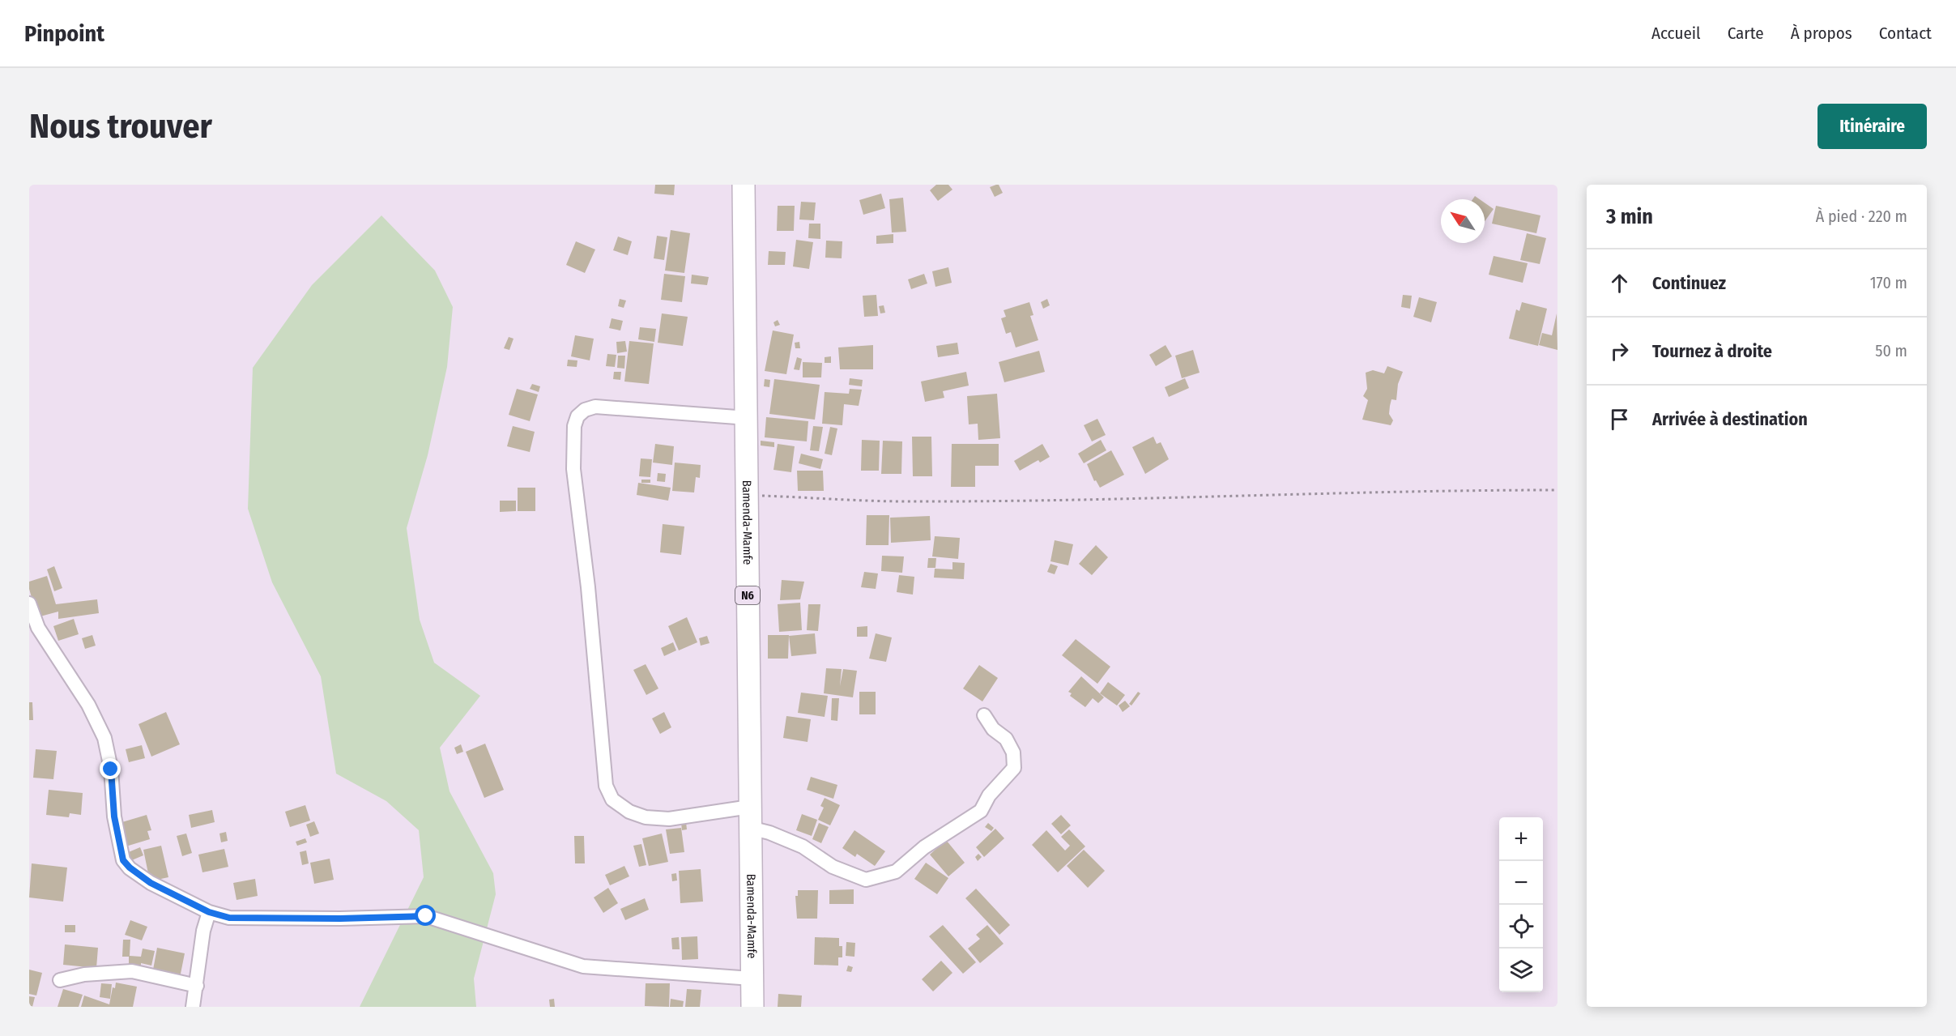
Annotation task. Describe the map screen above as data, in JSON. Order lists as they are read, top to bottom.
{
  "streets": {
    "highway": ["Bamenda-Mamfe", "N6"]
  },
  "north": "top left",
  "page": {
    "header": "Pinpoint",
    "nav": [
      "Accueil",
      "Carte",
      "À propos",
      "Contact"
    ],
    "buttons": "Itinéraire",
    "title": "Nous trouver",
    "heading": ["3 min", "À pied · 220 m"],
    "list": [
      ["Continuez", "170 m"],
      ["Tournez à droite", "50 m"],
      "Arrivée à destination"
    ],
    "map_buttons": ["+", "−"]
  }
}
